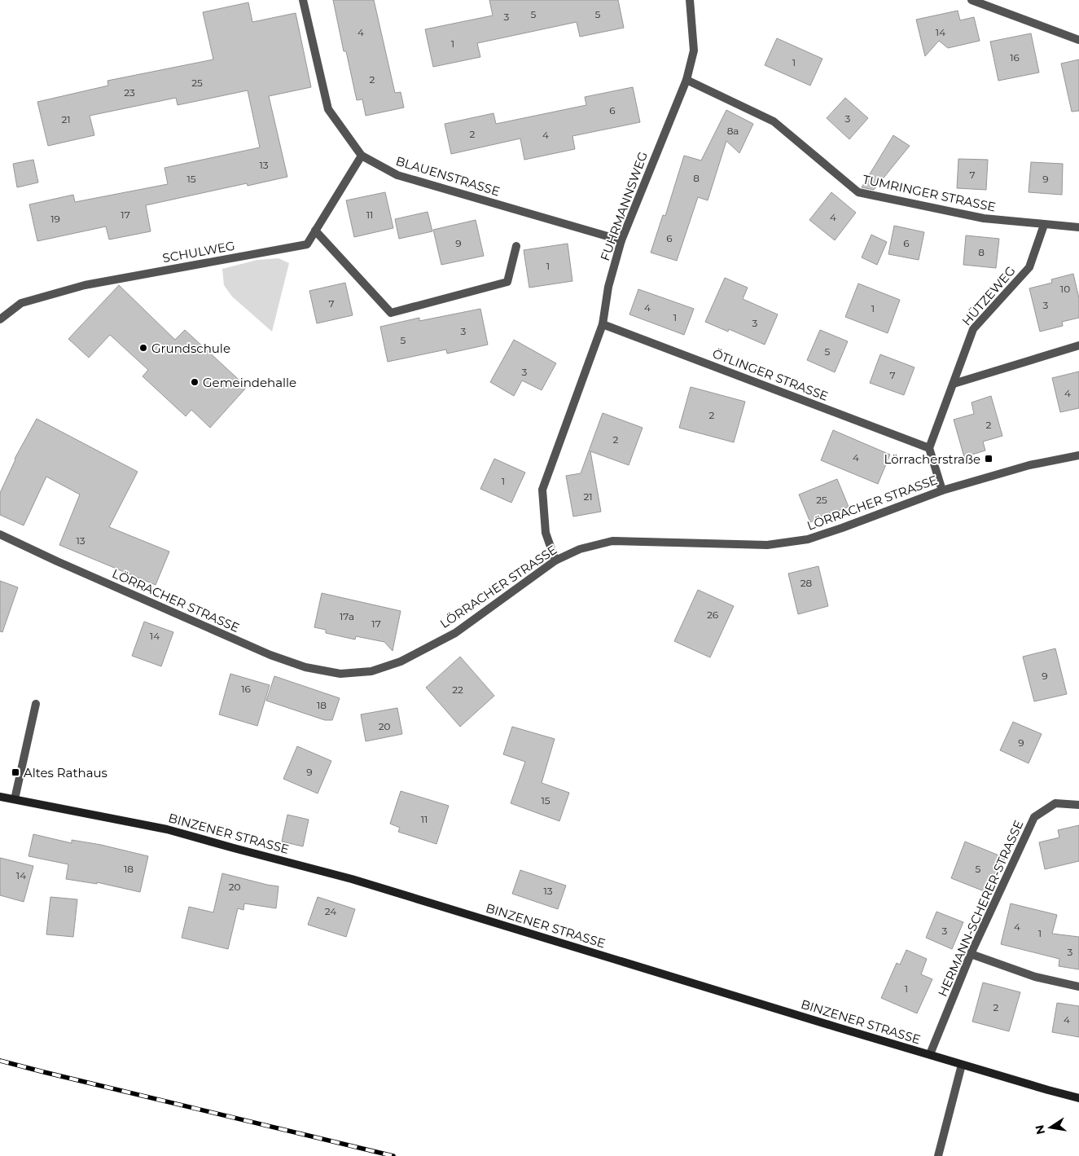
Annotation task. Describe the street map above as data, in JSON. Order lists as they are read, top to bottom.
{
  "streets": {
    "main road": ["BINZENER STRASSE"],
    "street": [
      "BLAUENSTRASSE",
      "TUMRINGER STRASSE",
      "FUHRMANNSWEG",
      "SCHULWEG",
      "HÜTZEWEG",
      "ÖTLINGER STRASSE",
      "LÖRRACHER STRASSE",
      "HERMANN-SCHERER-STRASSE"
    ]
  },
  "crossings": [
    ["BLAUENSTRASSE", "FUHRMANNSWEG"],
    ["BLAUENSTRASSE", "SCHULWEG"],
    ["TUMRINGER STRASSE", "FUHRMANNSWEG"],
    ["TUMRINGER STRASSE", "HÜTZEWEG"],
    ["FUHRMANNSWEG", "ÖTLINGER STRASSE"],
    ["FUHRMANNSWEG", "LÖRRACHER STRASSE"],
    ["HÜTZEWEG", "ÖTLINGER STRASSE"],
    ["BINZENER STRASSE", "HERMANN-SCHERER-STRASSE"]
  ],
  "places": {
    "other": ["Grundschule", "Gemeindehalle"],
    "transit": ["Lörracherstraße", "Altes Rathaus"]
  },
  "house_numbers": [
    "5",
    "5",
    "3",
    "4",
    "14",
    "1",
    "16",
    "1",
    "2",
    "25",
    "23",
    "6",
    "3",
    "21",
    "8a",
    "2",
    "4",
    "13",
    "7",
    "8",
    "15",
    "9",
    "17",
    "11",
    "4",
    "19",
    "6",
    "9",
    "6",
    "8",
    "1",
    "10",
    "7",
    "3",
    "4",
    "1",
    "1",
    "3",
    "3",
    "5",
    "5",
    "3",
    "7",
    "4",
    "2",
    "2",
    "2",
    "4",
    "1",
    "21",
    "25",
    "13",
    "28",
    "26",
    "17a",
    "17",
    "14",
    "9",
    "16",
    "22",
    "18",
    "20",
    "9",
    "9",
    "15",
    "11",
    "18",
    "5",
    "14",
    "20",
    "13",
    "24",
    "4",
    "3",
    "1",
    "3",
    "1",
    "2",
    "4"
  ],
  "north": "left"
}
